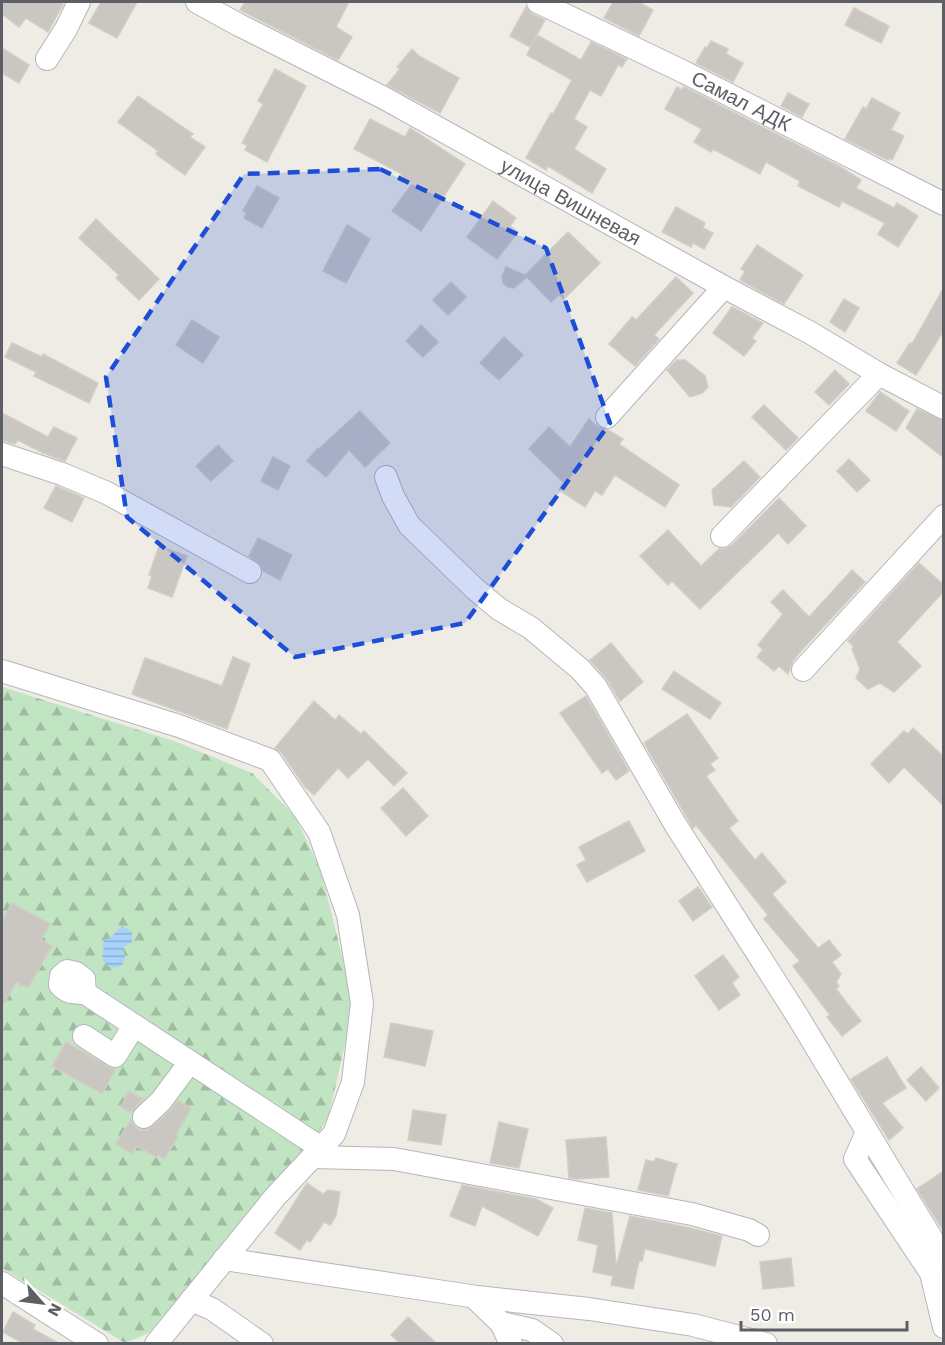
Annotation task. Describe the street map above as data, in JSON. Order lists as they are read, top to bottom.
{
  "streets": {
    "street": ["Самал АДК", "улица Вишневая"]
  },
  "scale_bar": "50 m",
  "north": "bottom right"
}
